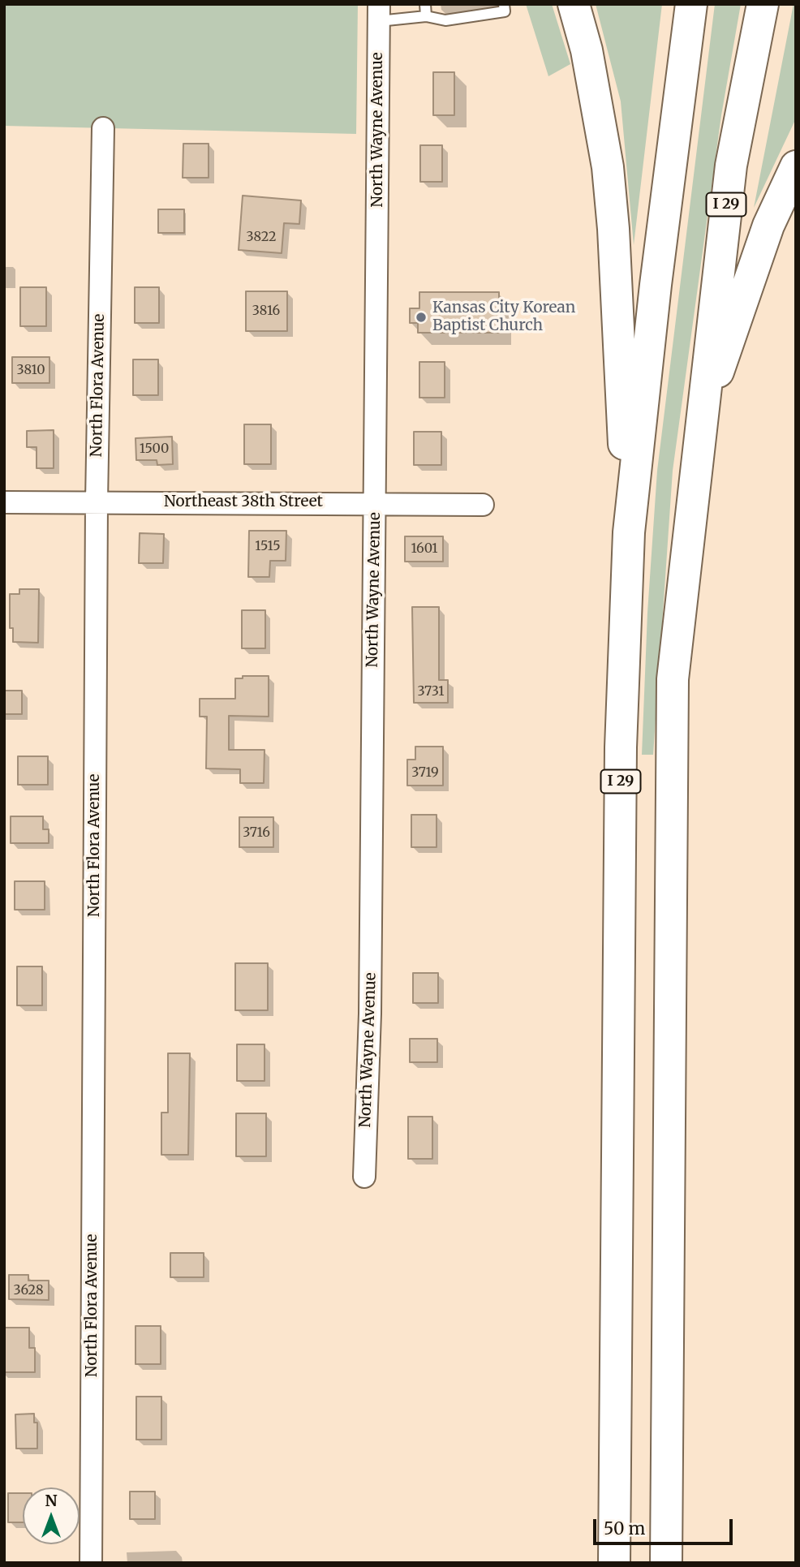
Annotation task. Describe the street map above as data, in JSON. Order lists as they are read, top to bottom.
{
  "streets": {
    "highway": ["I 29"],
    "street": ["North Wayne Avenue", "North Flora Avenue", "Northeast 38th Street"]
  },
  "crossings": [
    ["North Wayne Avenue", "Northeast 38th Street"],
    ["North Flora Avenue", "Northeast 38th Street"]
  ],
  "places": ["Kansas City Korean Baptist Church"],
  "house_numbers": [
    "3822",
    "3816",
    "3810",
    "1500",
    "1515",
    "1601",
    "3731",
    "3719",
    "3716",
    "3628"
  ],
  "scale_bar": "50 m",
  "north": "top"
}
